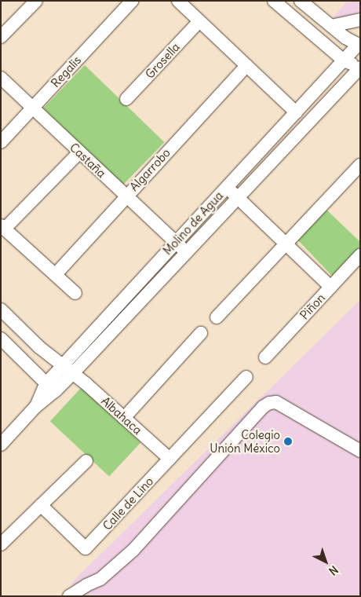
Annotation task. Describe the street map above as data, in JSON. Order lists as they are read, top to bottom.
{
  "streets": {
    "street": [
      "Grosella",
      "Regalis",
      "Castaña",
      "Algarrobo",
      "Molino de Agua",
      "Piñon",
      "Albahaca",
      "Calle de Lino"
    ]
  },
  "crossings": [
    ["Regalis", "Castaña"],
    ["Castaña", "Algarrobo"],
    ["Castaña", "Molino de Agua"],
    ["Molino de Agua", "Albahaca"],
    ["Albahaca", "Calle de Lino"]
  ],
  "places": ["Colegio Unión México"],
  "north": "bottom right"
}
